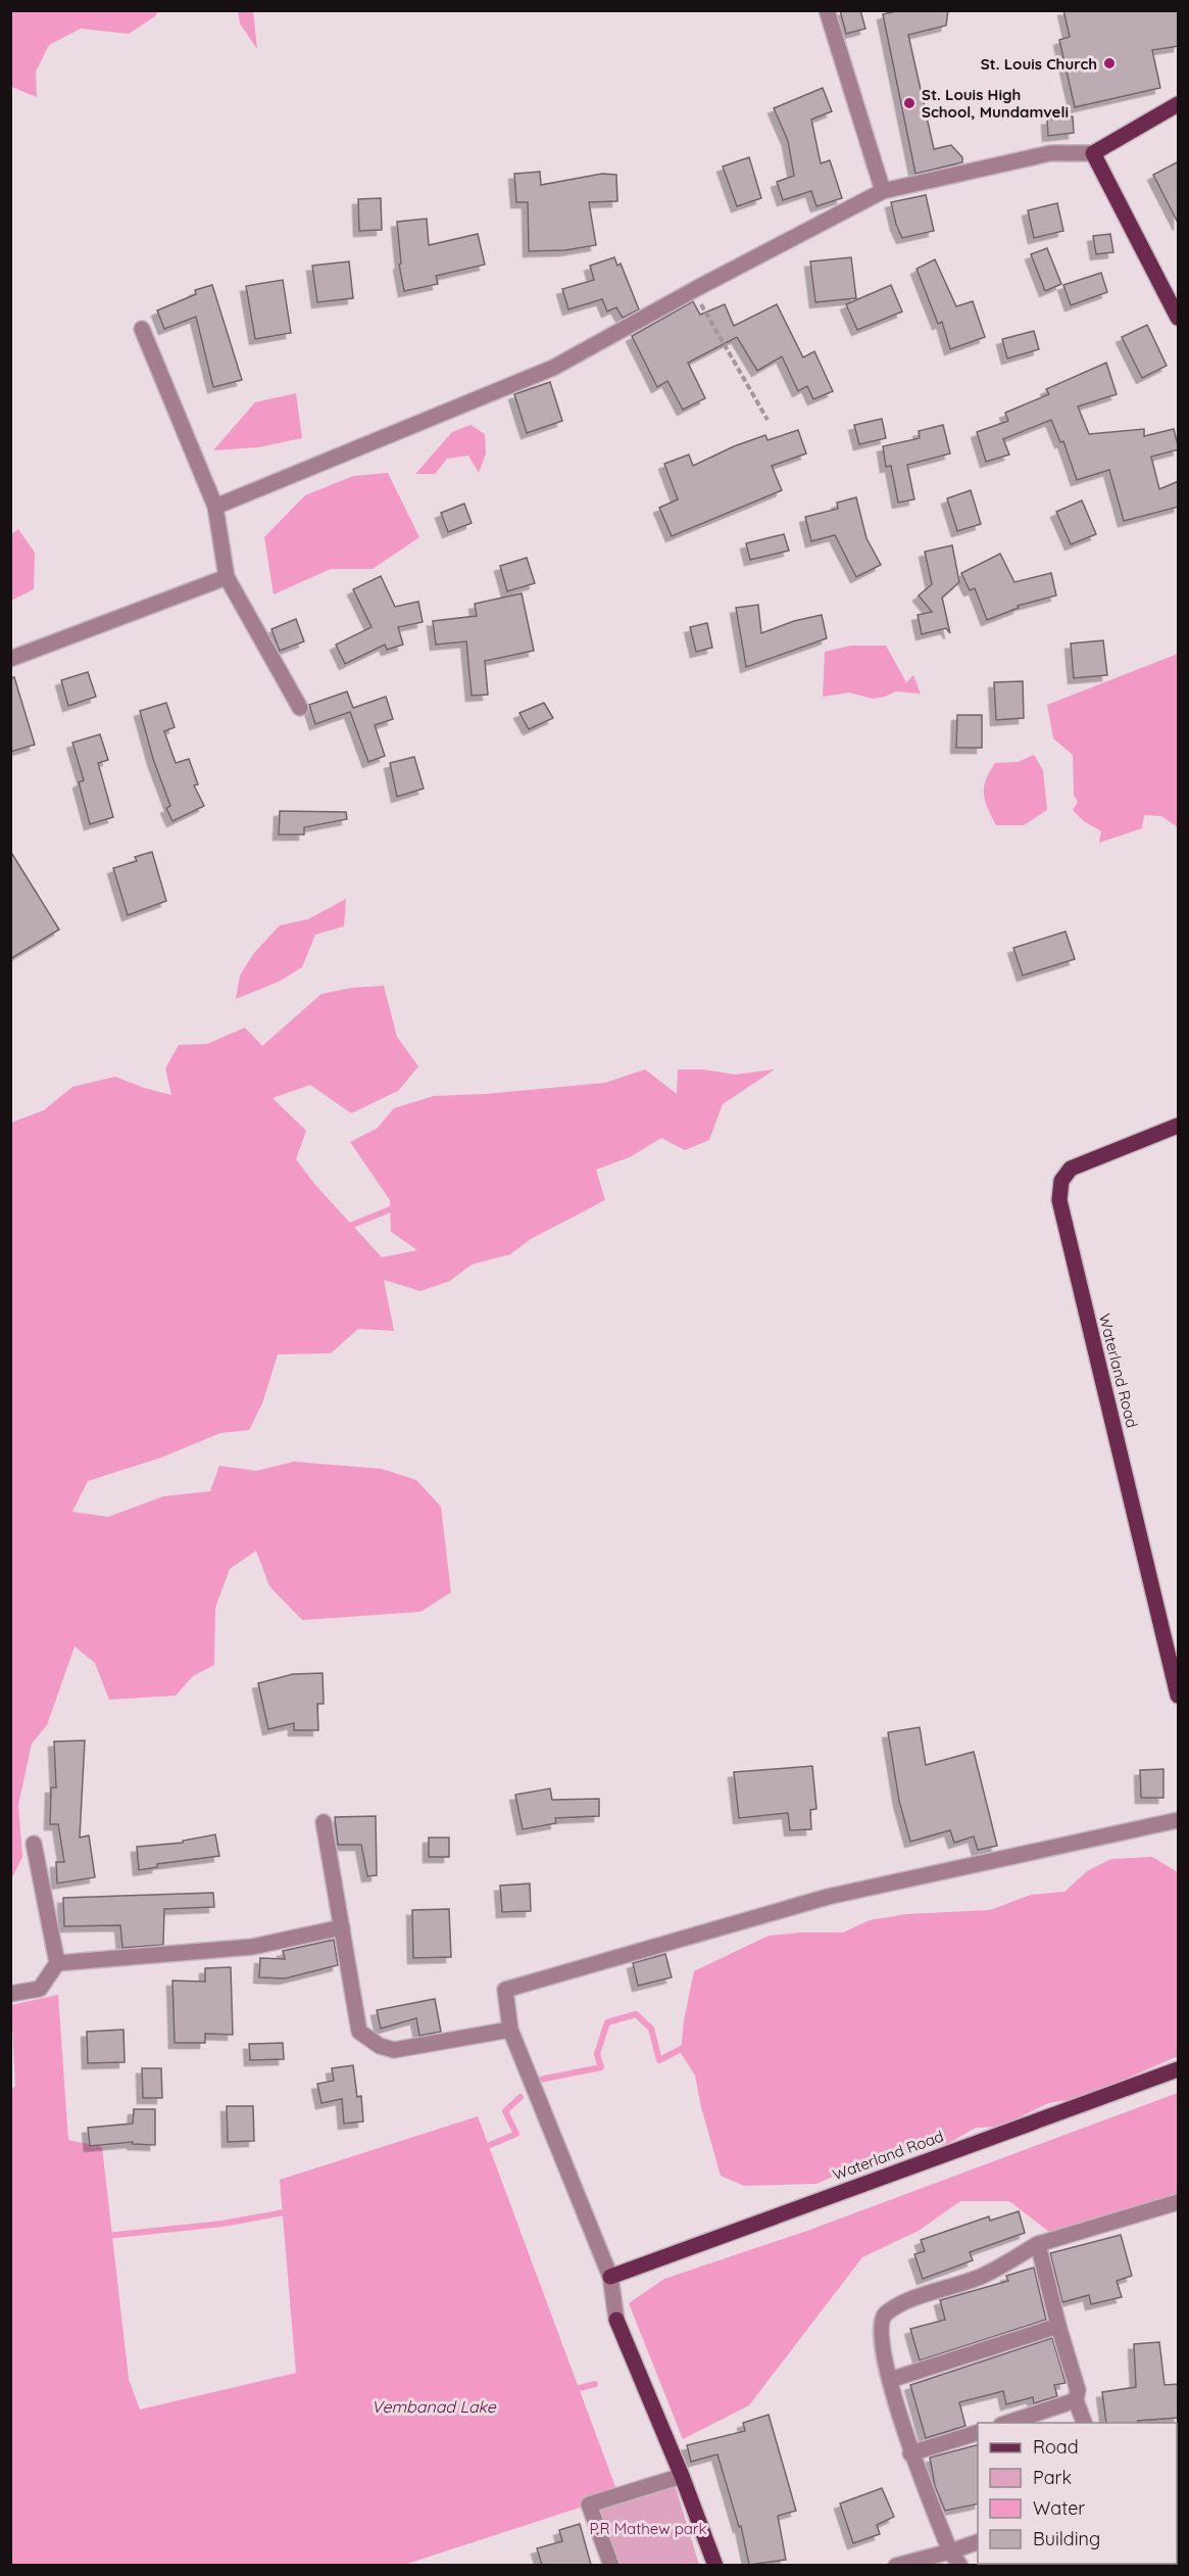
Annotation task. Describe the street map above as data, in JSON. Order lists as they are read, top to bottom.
{
  "streets": {
    "main road": ["Waterland Road"]
  },
  "water": ["Vembanad Lake"],
  "parks": ["P.R Mathew park"],
  "places": ["St. Louis Church", "St. Louis High School, Mundamveli"],
  "legend": [
    "Road",
    "Park",
    "Water",
    "Building"
  ]
}
